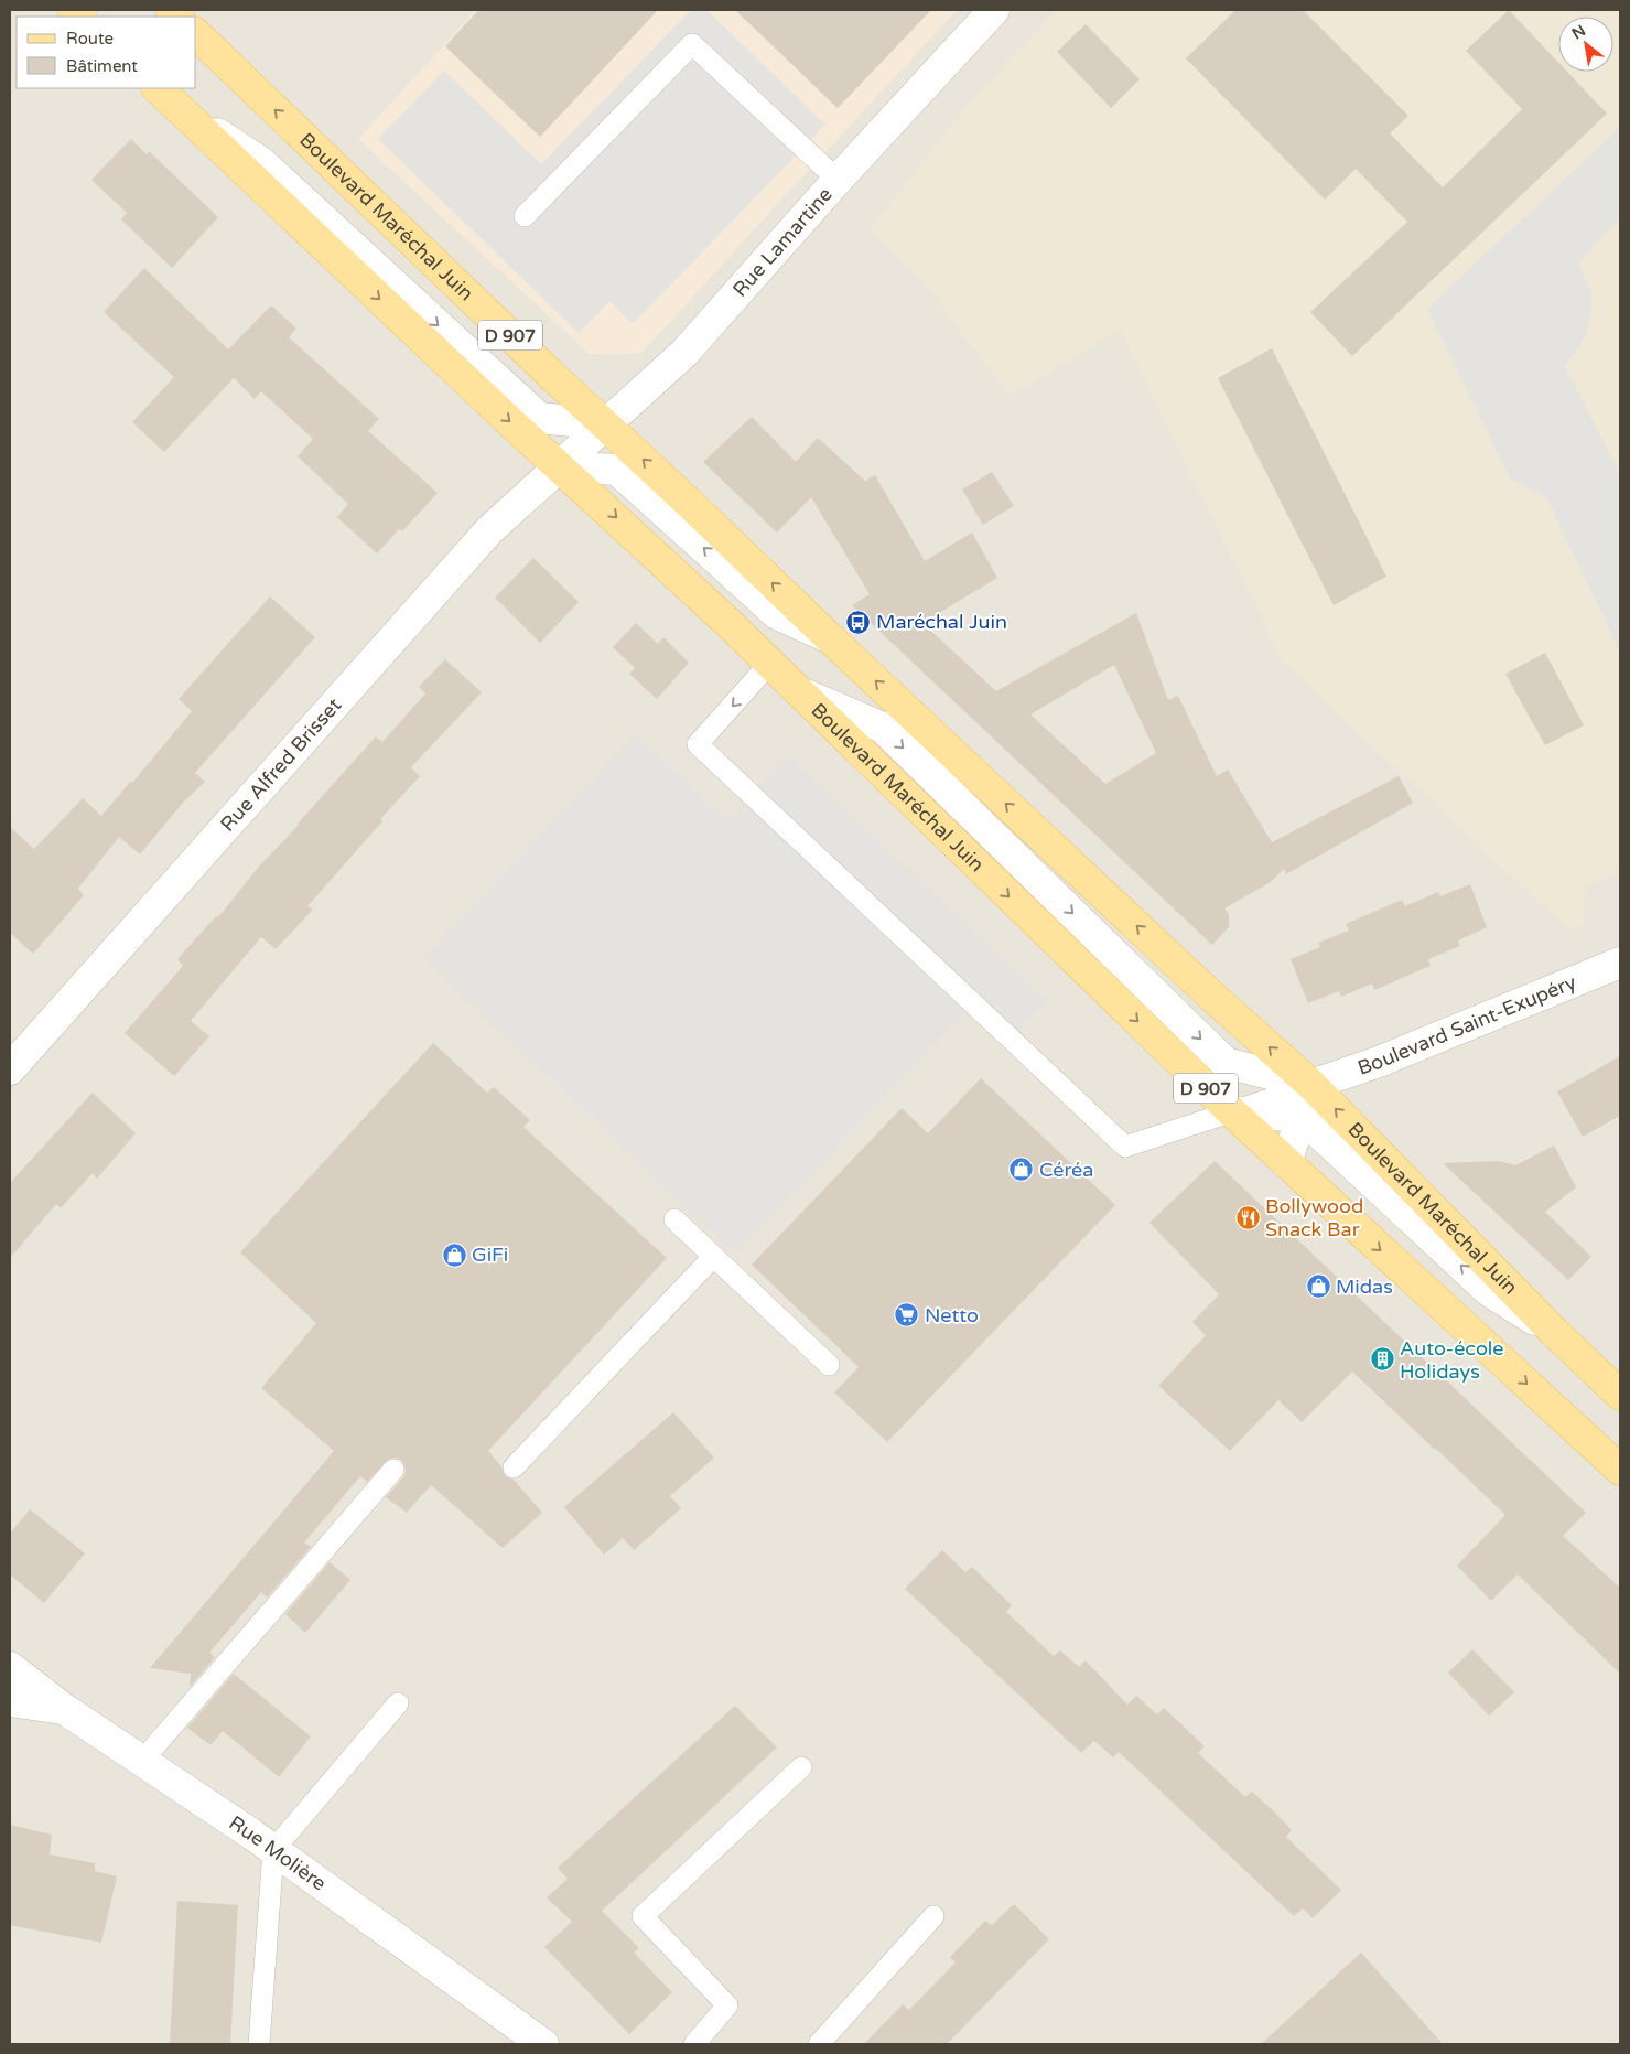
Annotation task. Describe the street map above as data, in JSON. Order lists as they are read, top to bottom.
{
  "streets": {
    "main road": ["Boulevard Maréchal Juin", "D 907"],
    "street": [
      "Rue Lamartine",
      "Rue Alfred Brisset",
      "Boulevard Saint-Exupéry",
      "Rue Molière"
    ]
  },
  "crossings": [
    ["Boulevard Maréchal Juin", "Rue Lamartine"],
    ["Boulevard Maréchal Juin", "Rue Alfred Brisset"],
    ["Boulevard Maréchal Juin", "Boulevard Saint-Exupéry"],
    ["Rue Lamartine", "Rue Alfred Brisset"]
  ],
  "places": {
    "bus stop": ["Maréchal Juin"],
    "shop": ["Céréa", "GiFi", "Midas"],
    "restaurant": ["Bollywood Snack Bar"],
    "supermarket": ["Netto"],
    "building": ["Auto-école Holidays"]
  },
  "legend": ["Route", "Bâtiment"],
  "north": "top left"
}
